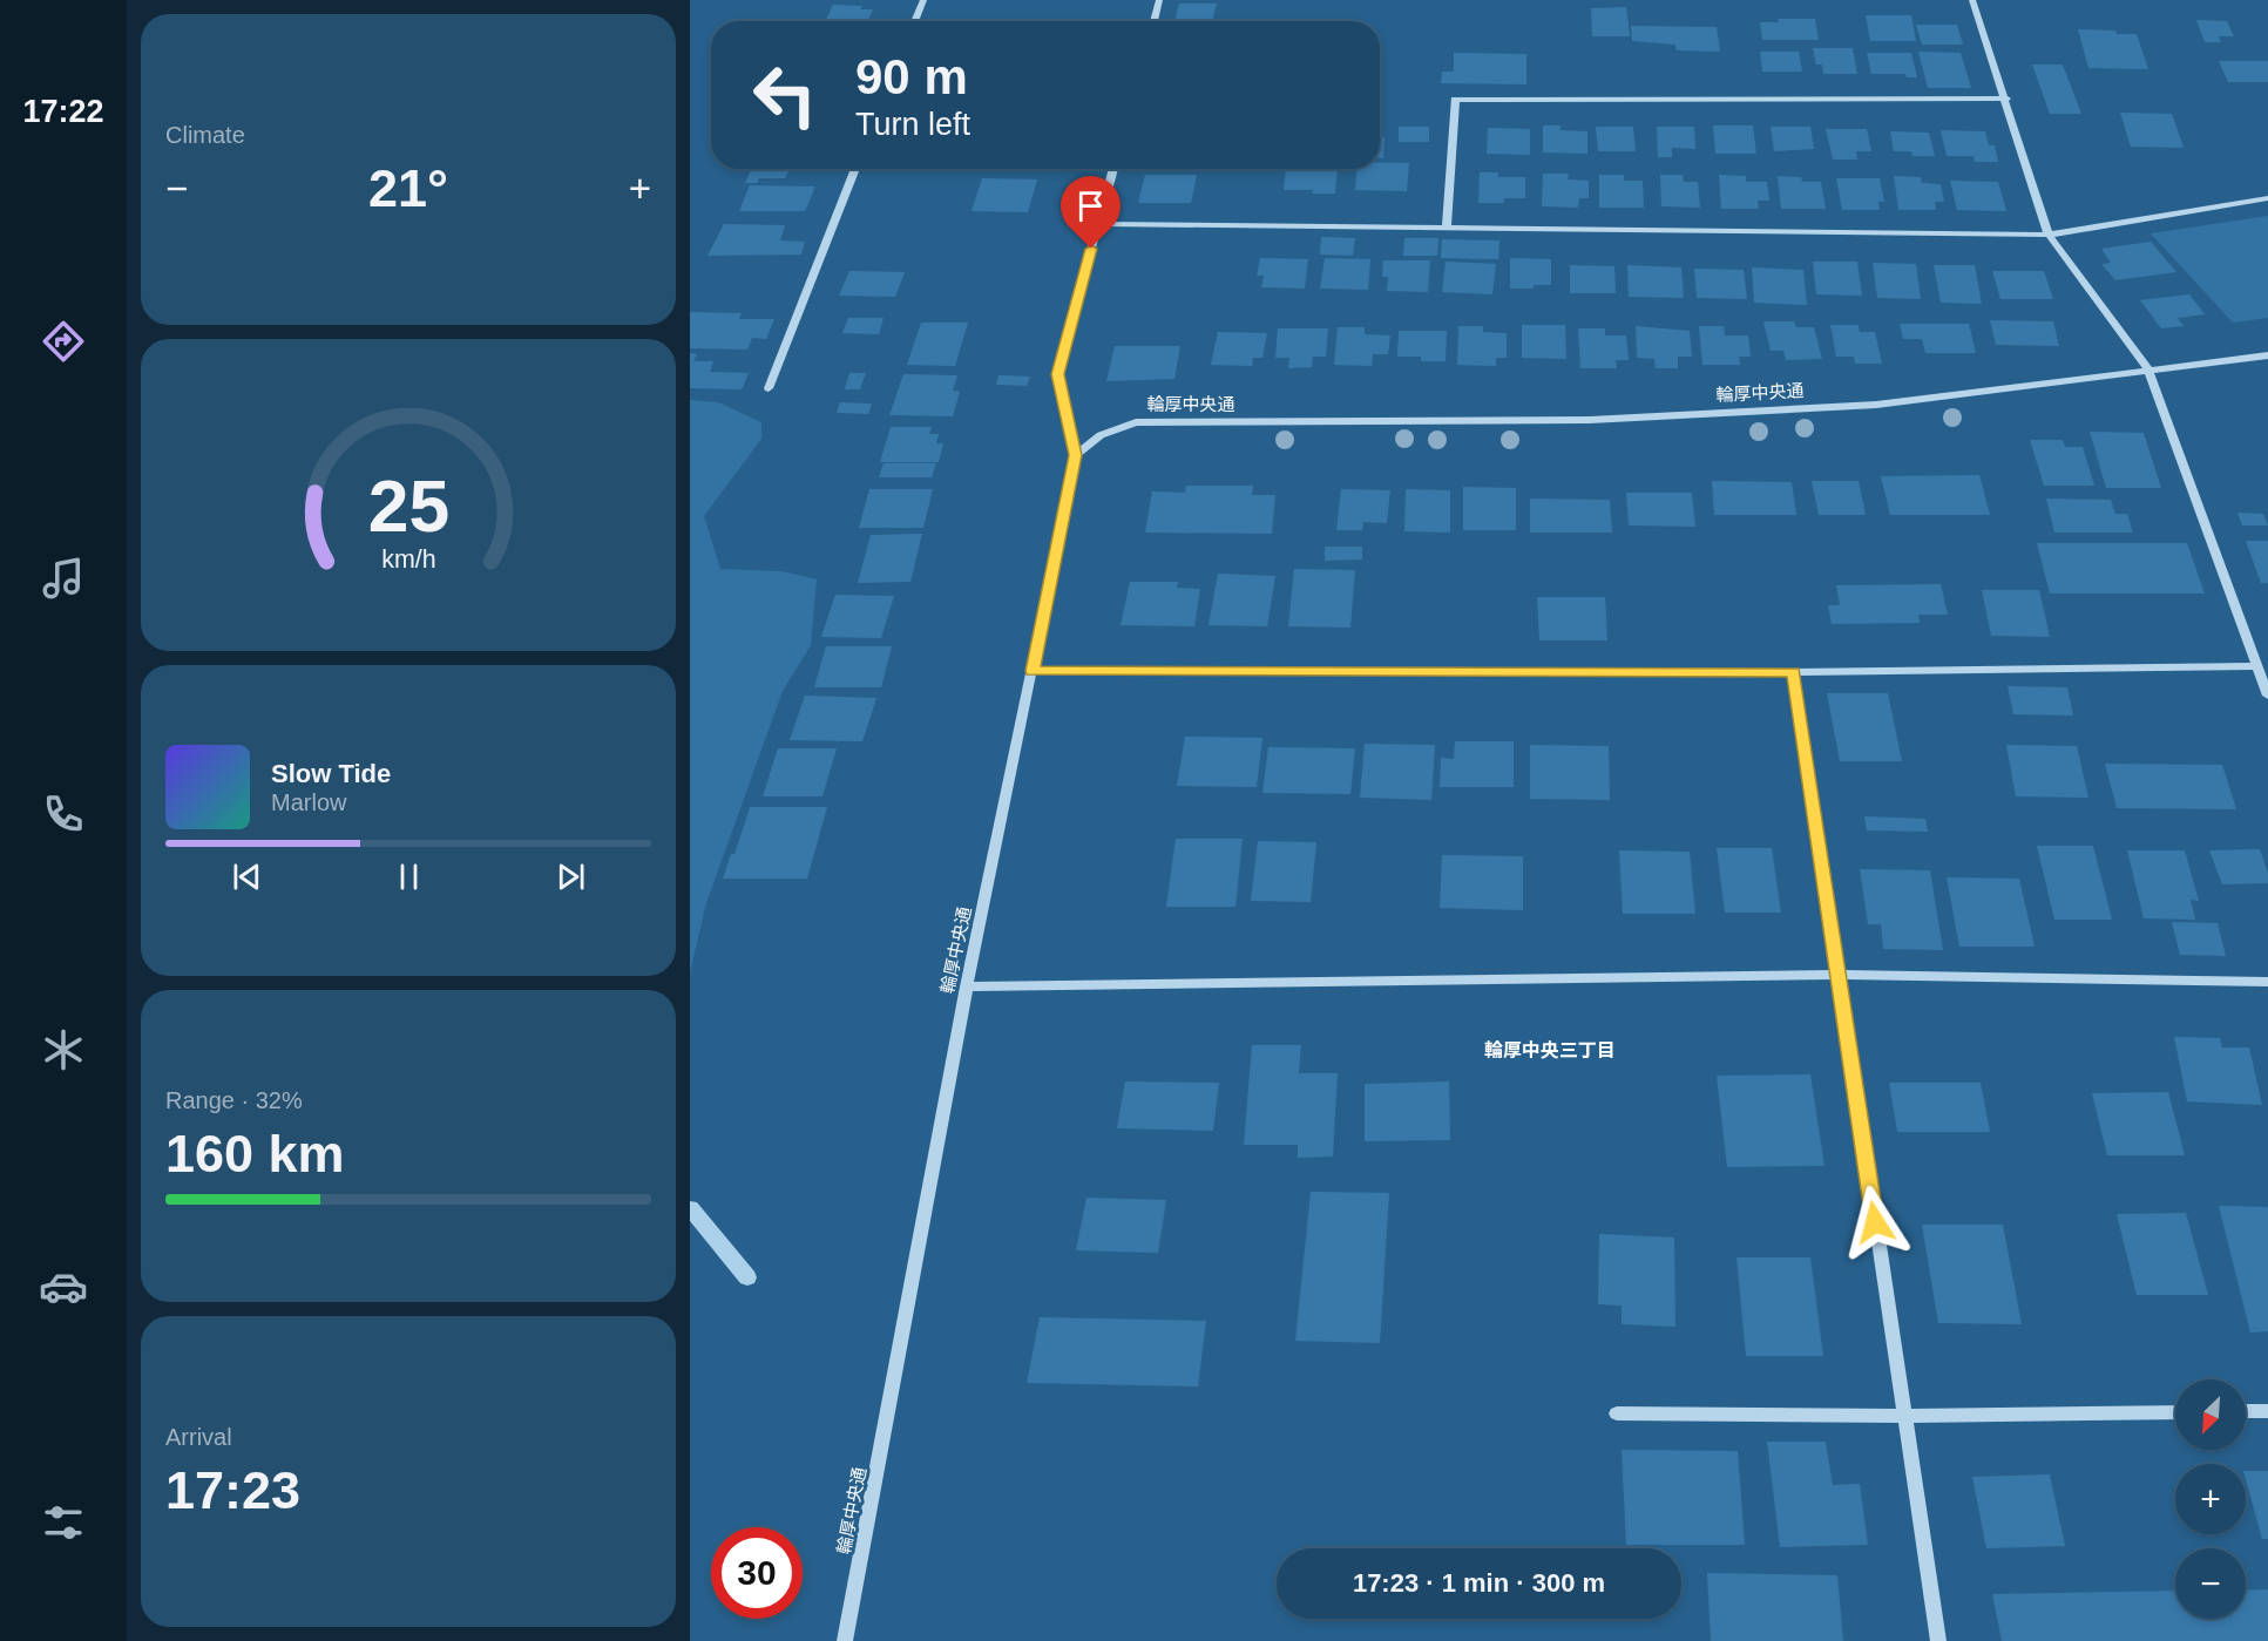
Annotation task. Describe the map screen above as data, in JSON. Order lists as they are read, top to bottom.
{
  "streets": {
    "street": ["輪厚中央通"]
  },
  "districts": ["輪厚中央三丁目"],
  "north": "bottom left",
  "page": {
    "tabs": "17:22",
    "tile": [
      "Climate",
      ["Range · 32%", "160 km"],
      ["Arrival", "17:23"]
    ],
    "turn": ["90 m", "Turn left"],
    "heat": ["−", "21°", "+"],
    "song": ["Slow Tide", "Marlow"],
    "map_buttons": ["+", "−"],
    "limit": "30",
    "trip": "17:23 · 1 min · 300 m",
    "gauge": ["25", "km/h"]
  }
}
